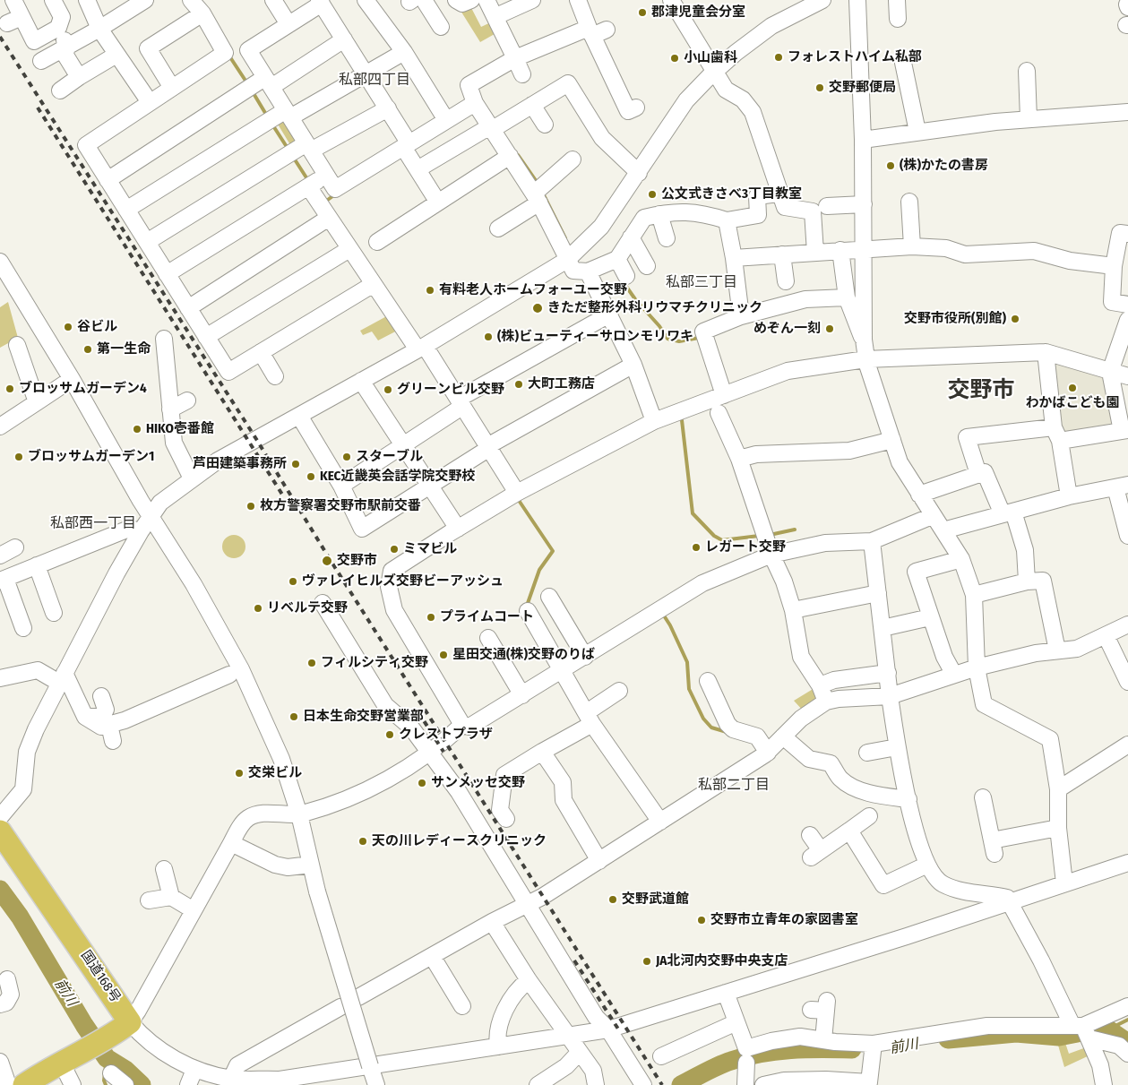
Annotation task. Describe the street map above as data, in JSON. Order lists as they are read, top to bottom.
{
  "streets": {
    "highway": ["国道168号"]
  },
  "districts": [
    "私部四丁目",
    "私部三丁目",
    "交野市",
    "私部西一丁目",
    "私部二丁目"
  ],
  "water": ["前川"],
  "places": [
    "郡津児童会分室",
    "フォレストハイム私部",
    "小山歯科",
    "交野郵便局",
    "(株)かたの書房",
    "公文式きさべ3丁目教室",
    "有料老人ホームフォーユー交野",
    "きただ整形外科リウマチクリニック",
    "交野市役所(別館)",
    "谷ビル",
    "めぞん一刻",
    "(株)ビューティーサロンモリワキ",
    "第一生命",
    "大町工務店",
    "わかばこども園",
    "ブロッサムガーデン4",
    "グリーンビル交野",
    "HIKO壱番館",
    "ブロッサムガーデン1",
    "スターブル",
    "芦田建築事務所",
    "KEC近畿英会話学院交野校",
    "枚方警察署交野市駅前交番",
    "レガート交野",
    "ミマビル",
    "交野市",
    "ヴァレイヒルズ交野ビーアッシュ",
    "リベルテ交野",
    "プライムコート",
    "星田交通(株)交野のりば",
    "フィルシティ交野",
    "日本生命交野営業部",
    "クレストプラザ",
    "交栄ビル",
    "サンメッセ交野",
    "天の川レディースクリニック",
    "交野武道館",
    "交野市立青年の家図書室",
    "JA北河内交野中央支店"
  ]
}
